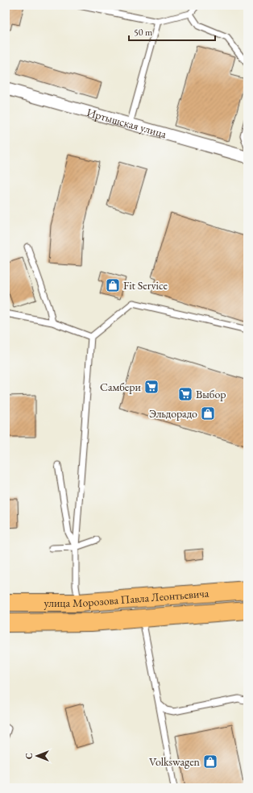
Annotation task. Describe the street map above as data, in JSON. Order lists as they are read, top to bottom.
{
  "streets": {
    "main road": ["улица Морозова Павла Леонтьевича"],
    "street": ["Иртышская улица"]
  },
  "places": {
    "shop": ["Fit Service", "Эльдорадо", "Volkswagen"],
    "supermarket": ["Самбери", "Выбор"]
  },
  "scale_bar": "50 m",
  "north": "left"
}
